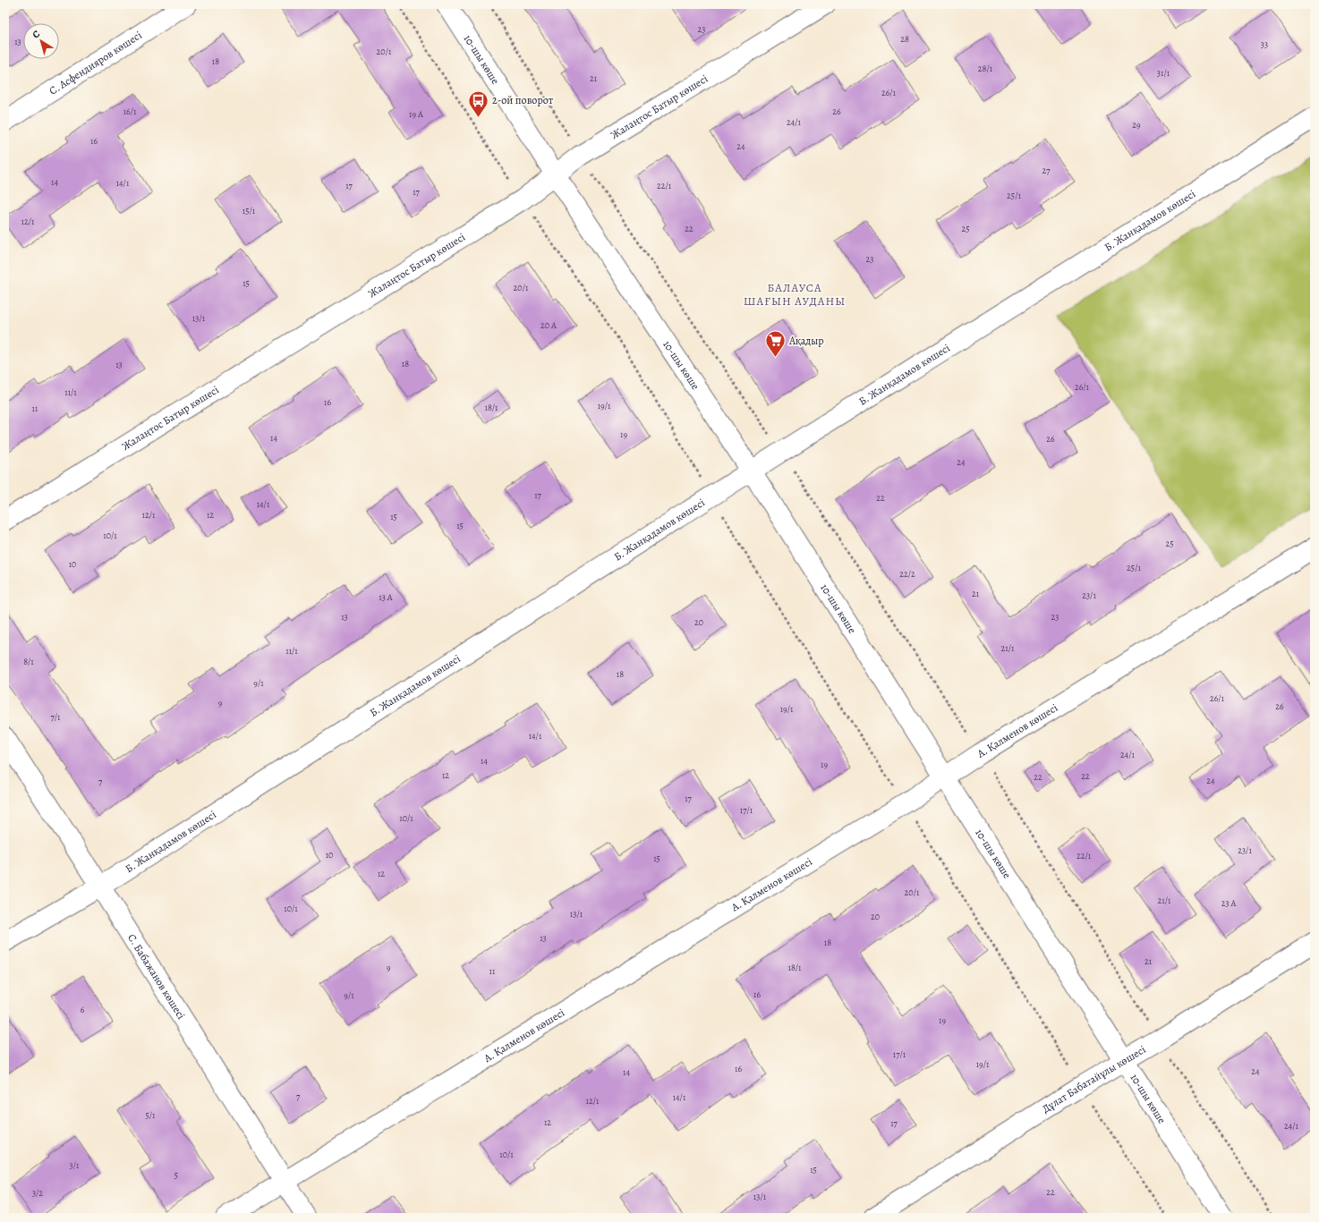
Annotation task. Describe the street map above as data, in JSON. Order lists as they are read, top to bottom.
{
  "streets": {
    "street": [
      "10-шы көше",
      "С. Асфендияров көшесі",
      "Жалаңтос Батыр көшесі",
      "Б. Жанқадамов көшесі",
      "А. Қалменов көшесі",
      "С. Бабажанов көшесі",
      "Дұлат Бабатайұлы көшесі"
    ]
  },
  "crossings": [
    ["10-шы көше", "Жалаңтос Батыр көшесі"],
    ["10-шы көше", "Б. Жанқадамов көшесі"],
    ["10-шы көше", "А. Қалменов көшесі"],
    ["10-шы көше", "Дұлат Бабатайұлы көшесі"],
    ["Б. Жанқадамов көшесі", "С. Бабажанов көшесі"],
    ["А. Қалменов көшесі", "С. Бабажанов көшесі"]
  ],
  "districts": ["БАЛАУСА ШАҒЫН АУДАНЫ"],
  "places": {
    "bus stop": ["2-ой поворот"],
    "supermarket": ["Ақадыр"]
  },
  "house_numbers": [
    "23",
    "28",
    "13",
    "33",
    "20/1",
    "18",
    "28/1",
    "31/1",
    "21",
    "26/1",
    "16/1",
    "26",
    "19 А",
    "24/1",
    "29",
    "16",
    "24",
    "27",
    "14",
    "14/1",
    "17",
    "22/1",
    "17",
    "25/1",
    "15/1",
    "12/1",
    "22",
    "25",
    "23",
    "15",
    "20/1",
    "13/1",
    "20 А",
    "18",
    "13",
    "26/1",
    "11/1",
    "16",
    "19/1",
    "18/1",
    "11",
    "19",
    "14",
    "26",
    "24",
    "17",
    "22",
    "14/1",
    "12/1",
    "12",
    "15",
    "15",
    "10/1",
    "25",
    "10",
    "25/1",
    "22/2",
    "21",
    "23/1",
    "13 А",
    "13",
    "23",
    "20",
    "21/1",
    "11/1",
    "8/1",
    "18",
    "9/1",
    "26/1",
    "9",
    "26",
    "19/1",
    "7/1",
    "14/1",
    "24/1",
    "14",
    "19",
    "12",
    "22",
    "22",
    "24",
    "7",
    "17",
    "17/1",
    "10/1",
    "23/1",
    "10",
    "22/1",
    "15",
    "12",
    "20/1",
    "21/1",
    "23 А",
    "10/1",
    "13/1",
    "20",
    "13",
    "18",
    "21",
    "9",
    "18/1",
    "11",
    "16",
    "9/1",
    "6",
    "19",
    "17/1",
    "19/1",
    "16",
    "24",
    "14",
    "7",
    "14/1",
    "12/1",
    "5/1",
    "12",
    "17",
    "24/1",
    "10/1",
    "3/1",
    "15",
    "5",
    "22",
    "3/2",
    "13/1"
  ],
  "north": "top left"
}
